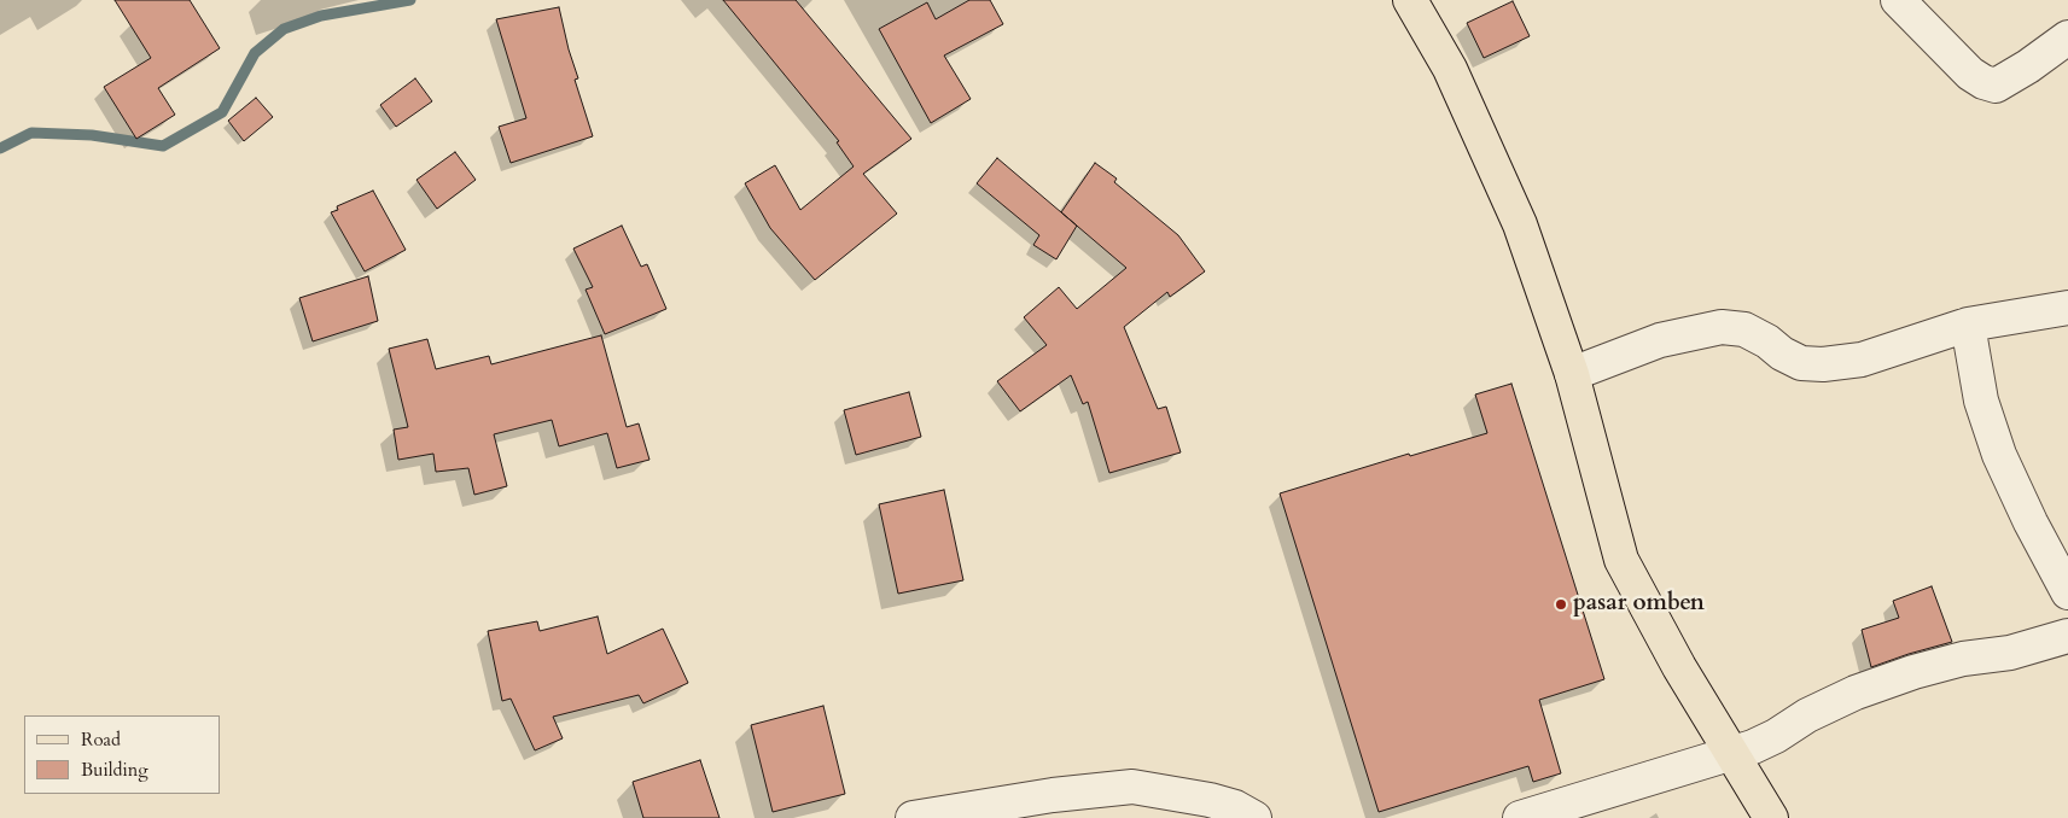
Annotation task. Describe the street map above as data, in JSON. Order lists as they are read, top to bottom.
{
  "places": ["pasar omben"],
  "legend": ["Road", "Building"]
}
